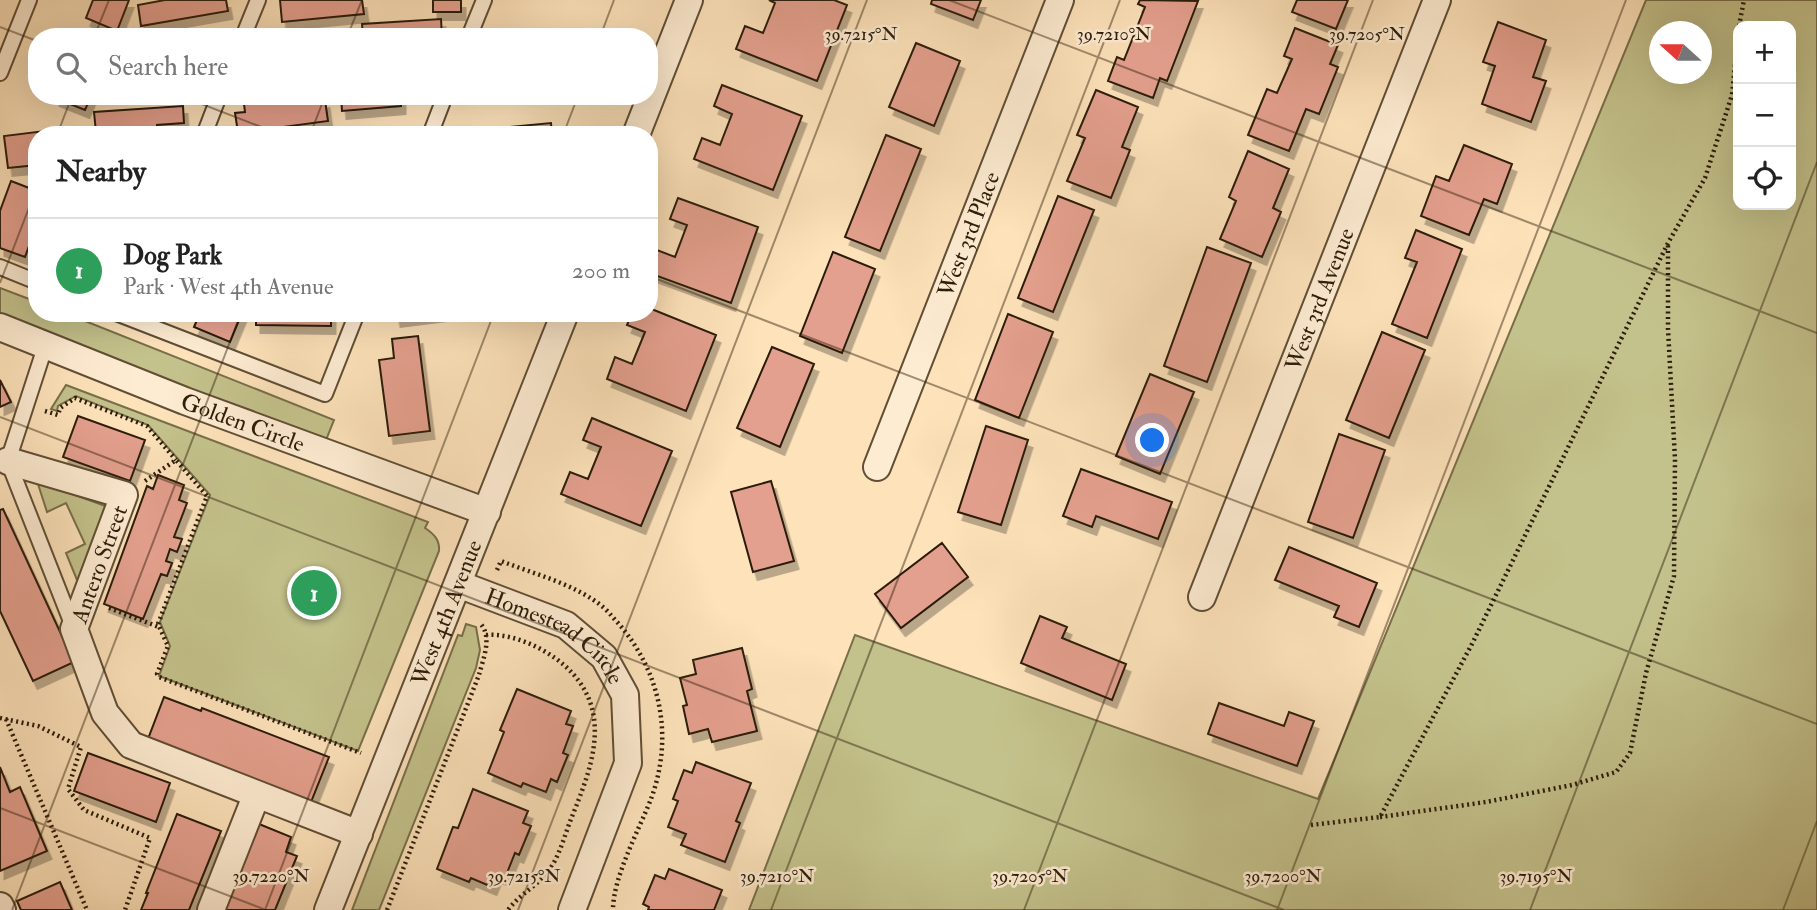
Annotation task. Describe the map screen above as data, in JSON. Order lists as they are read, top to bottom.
{
  "streets": {
    "street": [
      "West 3rd Place",
      "West 3rd Avenue",
      "Golden Circle",
      "Antero Street",
      "West 4th Avenue",
      "Homestead Circle"
    ]
  },
  "crossings": [
    ["Golden Circle", "West 4th Avenue"],
    ["Antero Street", "West 4th Avenue"],
    ["West 4th Avenue", "Homestead Circle"]
  ],
  "north": "left",
  "page": {
    "map_buttons": ["+", "−"],
    "search": "Search here",
    "heading": "Nearby",
    "list": [
      {
        "mark": "1",
        "name": "Dog Park",
        "note": "Park · West 4th Avenue",
        "value": "200 m"
      }
    ],
    "pins": "1"
  },
  "coordinates": [
    "39.7215°N",
    "39.7210°N",
    "39.7205°N",
    "39.7220°N",
    "39.7200°N",
    "39.7195°N"
  ]
}
